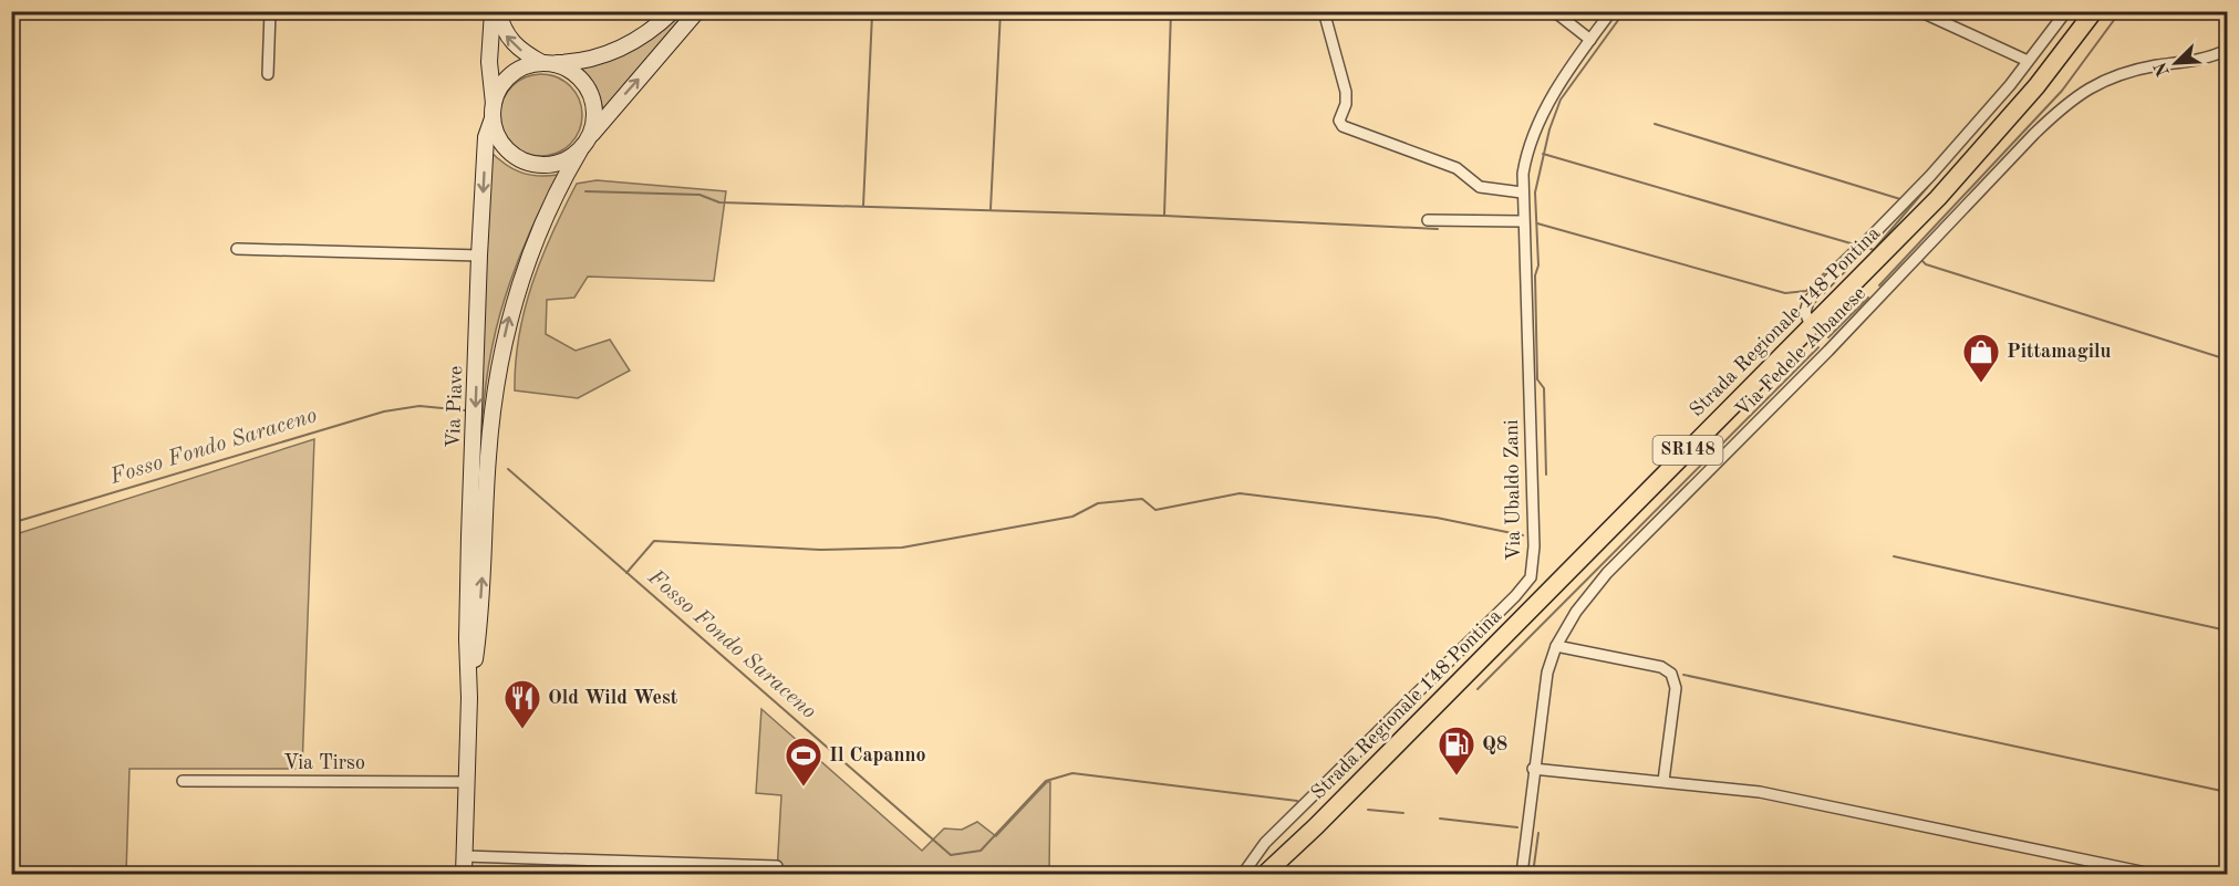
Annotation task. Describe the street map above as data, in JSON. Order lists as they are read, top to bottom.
{
  "streets": {
    "main road": ["Strada Regionale 148 Pontina", "Via Piave", "SR148"],
    "street": ["Via Fedele Albanese", "Via Ubaldo Zani", "Via Tirso"]
  },
  "crossings": [
    ["Via Piave", "Via Tirso"]
  ],
  "water": ["Fosso Fondo Saraceno"],
  "places": {
    "shop": ["Pittamagilu"],
    "restaurant": ["Old Wild West"],
    "fuel station": ["Q8"],
    "sports": ["Il Capanno"]
  },
  "north": "bottom left"
}
